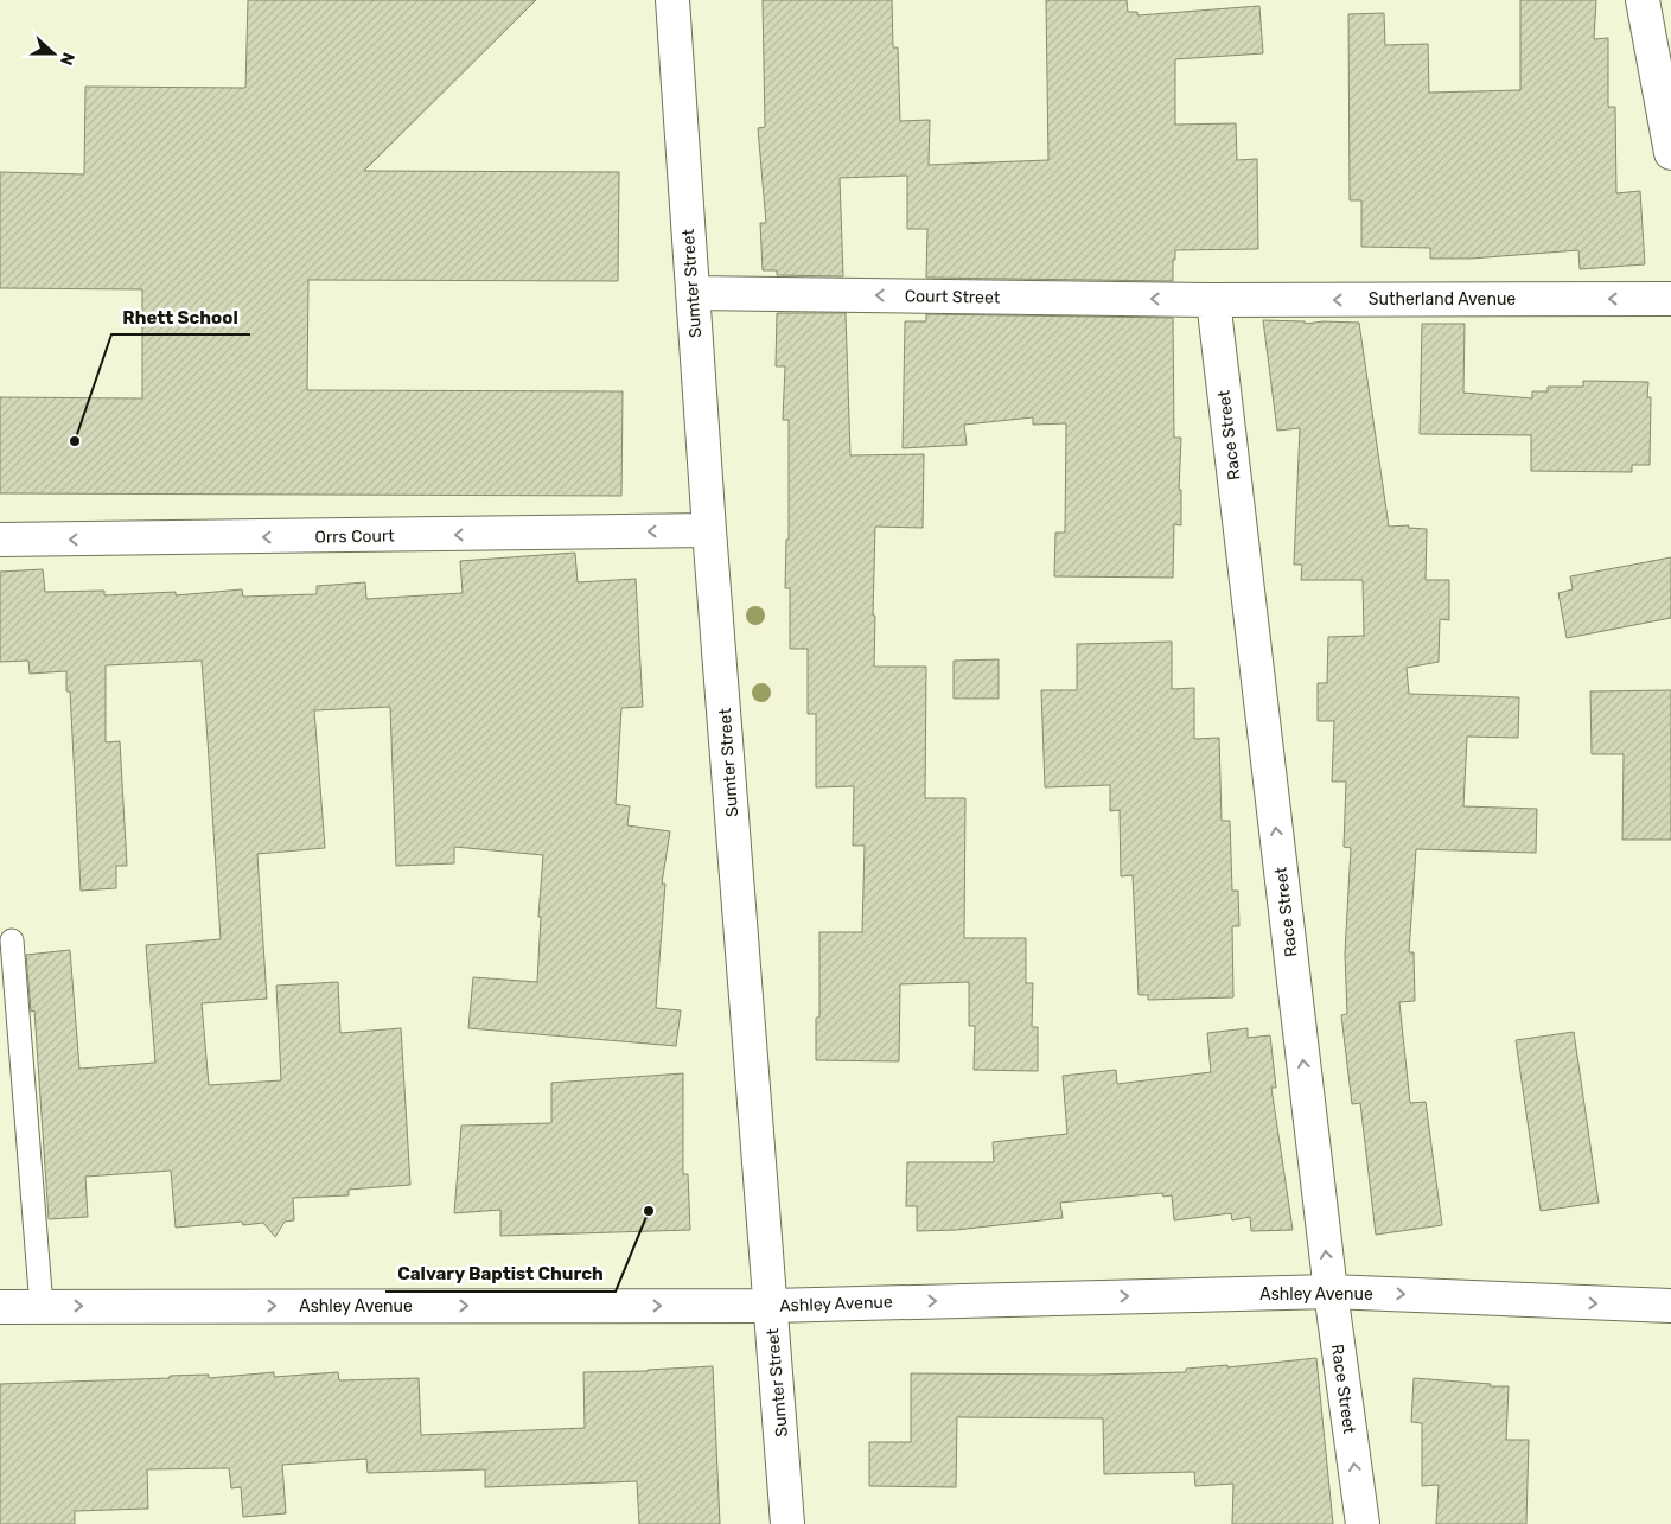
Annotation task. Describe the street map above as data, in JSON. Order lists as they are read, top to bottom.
{
  "streets": {
    "street": [
      "Sumter Street",
      "Court Street",
      "Sutherland Avenue",
      "Race Street",
      "Orrs Court",
      "Ashley Avenue"
    ]
  },
  "crossings": [
    ["Sumter Street", "Court Street"],
    ["Sumter Street", "Orrs Court"],
    ["Sumter Street", "Ashley Avenue"],
    ["Court Street", "Sutherland Avenue"],
    ["Court Street", "Race Street"],
    ["Sutherland Avenue", "Race Street"],
    ["Race Street", "Ashley Avenue"]
  ],
  "one_way": [
    "Court Street",
    "Sutherland Avenue",
    "Race Street",
    "Orrs Court",
    "Ashley Avenue"
  ],
  "places": ["Rhett School", "Calvary Baptist Church"],
  "north": "right"
}
